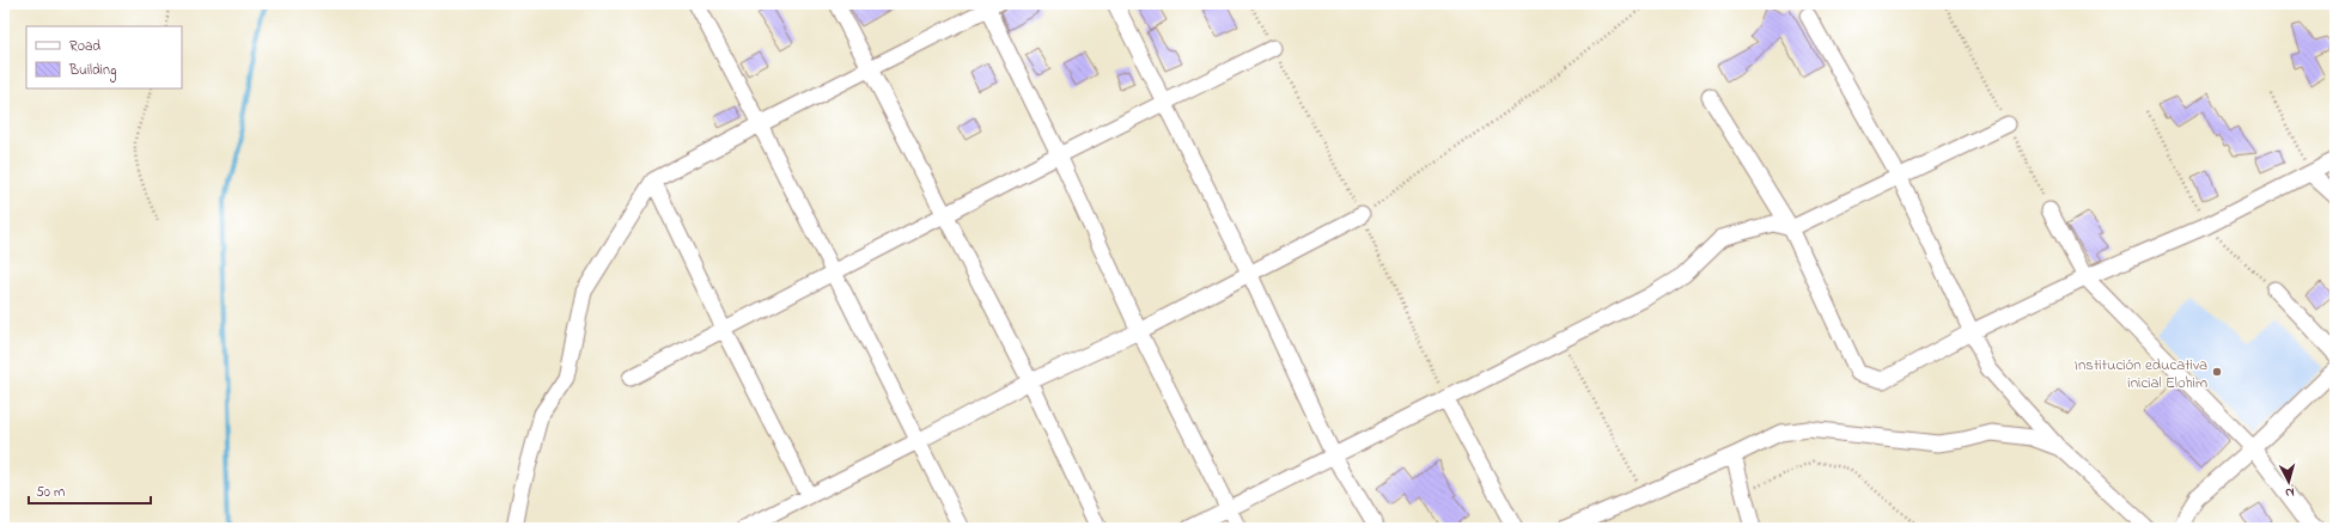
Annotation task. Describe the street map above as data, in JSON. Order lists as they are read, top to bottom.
{
  "places": ["Institución educativa inicial Elohim"],
  "legend": ["Road", "Building"],
  "scale_bar": "50 m",
  "north": "bottom"
}
